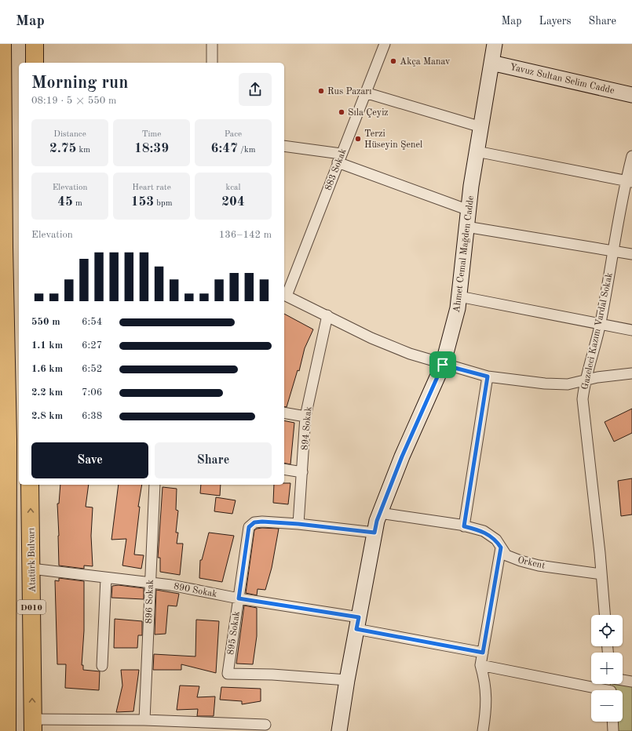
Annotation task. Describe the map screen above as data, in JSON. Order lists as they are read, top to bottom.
{
  "streets": {
    "highway": ["Atatürk Bulvarı", "D010"],
    "main road": ["Yavuz Sultan Selim Cadde", "Ahmet Cemal Mağden Cadde"],
    "street": [
      "883 Sokak",
      "Gazeleci Kazım Vardal Sokak",
      "894 Sokak",
      "Orkent",
      "890 Sokak",
      "896 Sokak",
      "895 Sokak"
    ]
  },
  "crossings": [
    ["Yavuz Sultan Selim Cadde", "Ahmet Cemal Mağden Cadde"],
    ["Ahmet Cemal Mağden Cadde", "Orkent"],
    ["Ahmet Cemal Mağden Cadde", "890 Sokak"],
    ["Ahmet Cemal Mağden Cadde", "895 Sokak"],
    ["Gazeleci Kazım Vardal Sokak", "Orkent"],
    ["894 Sokak", "895 Sokak"],
    ["Atatürk Bulvarı", "890 Sokak"],
    ["890 Sokak", "896 Sokak"],
    ["890 Sokak", "895 Sokak"]
  ],
  "places": [
    "Akça Manav",
    "Rus Pazarı",
    "Sıla Çeyiz",
    "Terzi Hüseyin Şenel"
  ],
  "page": {
    "header": "Map",
    "nav": ["Map", "Layers", "Share"],
    "heading": ["Morning run", "08:19 · 5 × 550 m"],
    "stats": [
      ["Distance", "2.75 km"],
      ["Time", "18:39"],
      ["Pace", "6:47 /km"],
      ["Elevation", "45 m"],
      ["Heart rate", "153 bpm"],
      ["kcal", "204"]
    ],
    "chart": ["Elevation", "136–142 m"],
    "list": [
      {
        "name": "550 m",
        "note": "6:54"
      },
      {
        "name": "1.1 km",
        "note": "6:27"
      },
      {
        "name": "1.6 km",
        "note": "6:52"
      },
      {
        "name": "2.2 km",
        "note": "7:06"
      },
      {
        "name": "2.8 km",
        "note": "6:38"
      }
    ],
    "buttons": ["Save", "Share"],
    "map_buttons": ["+", "−"]
  }
}
